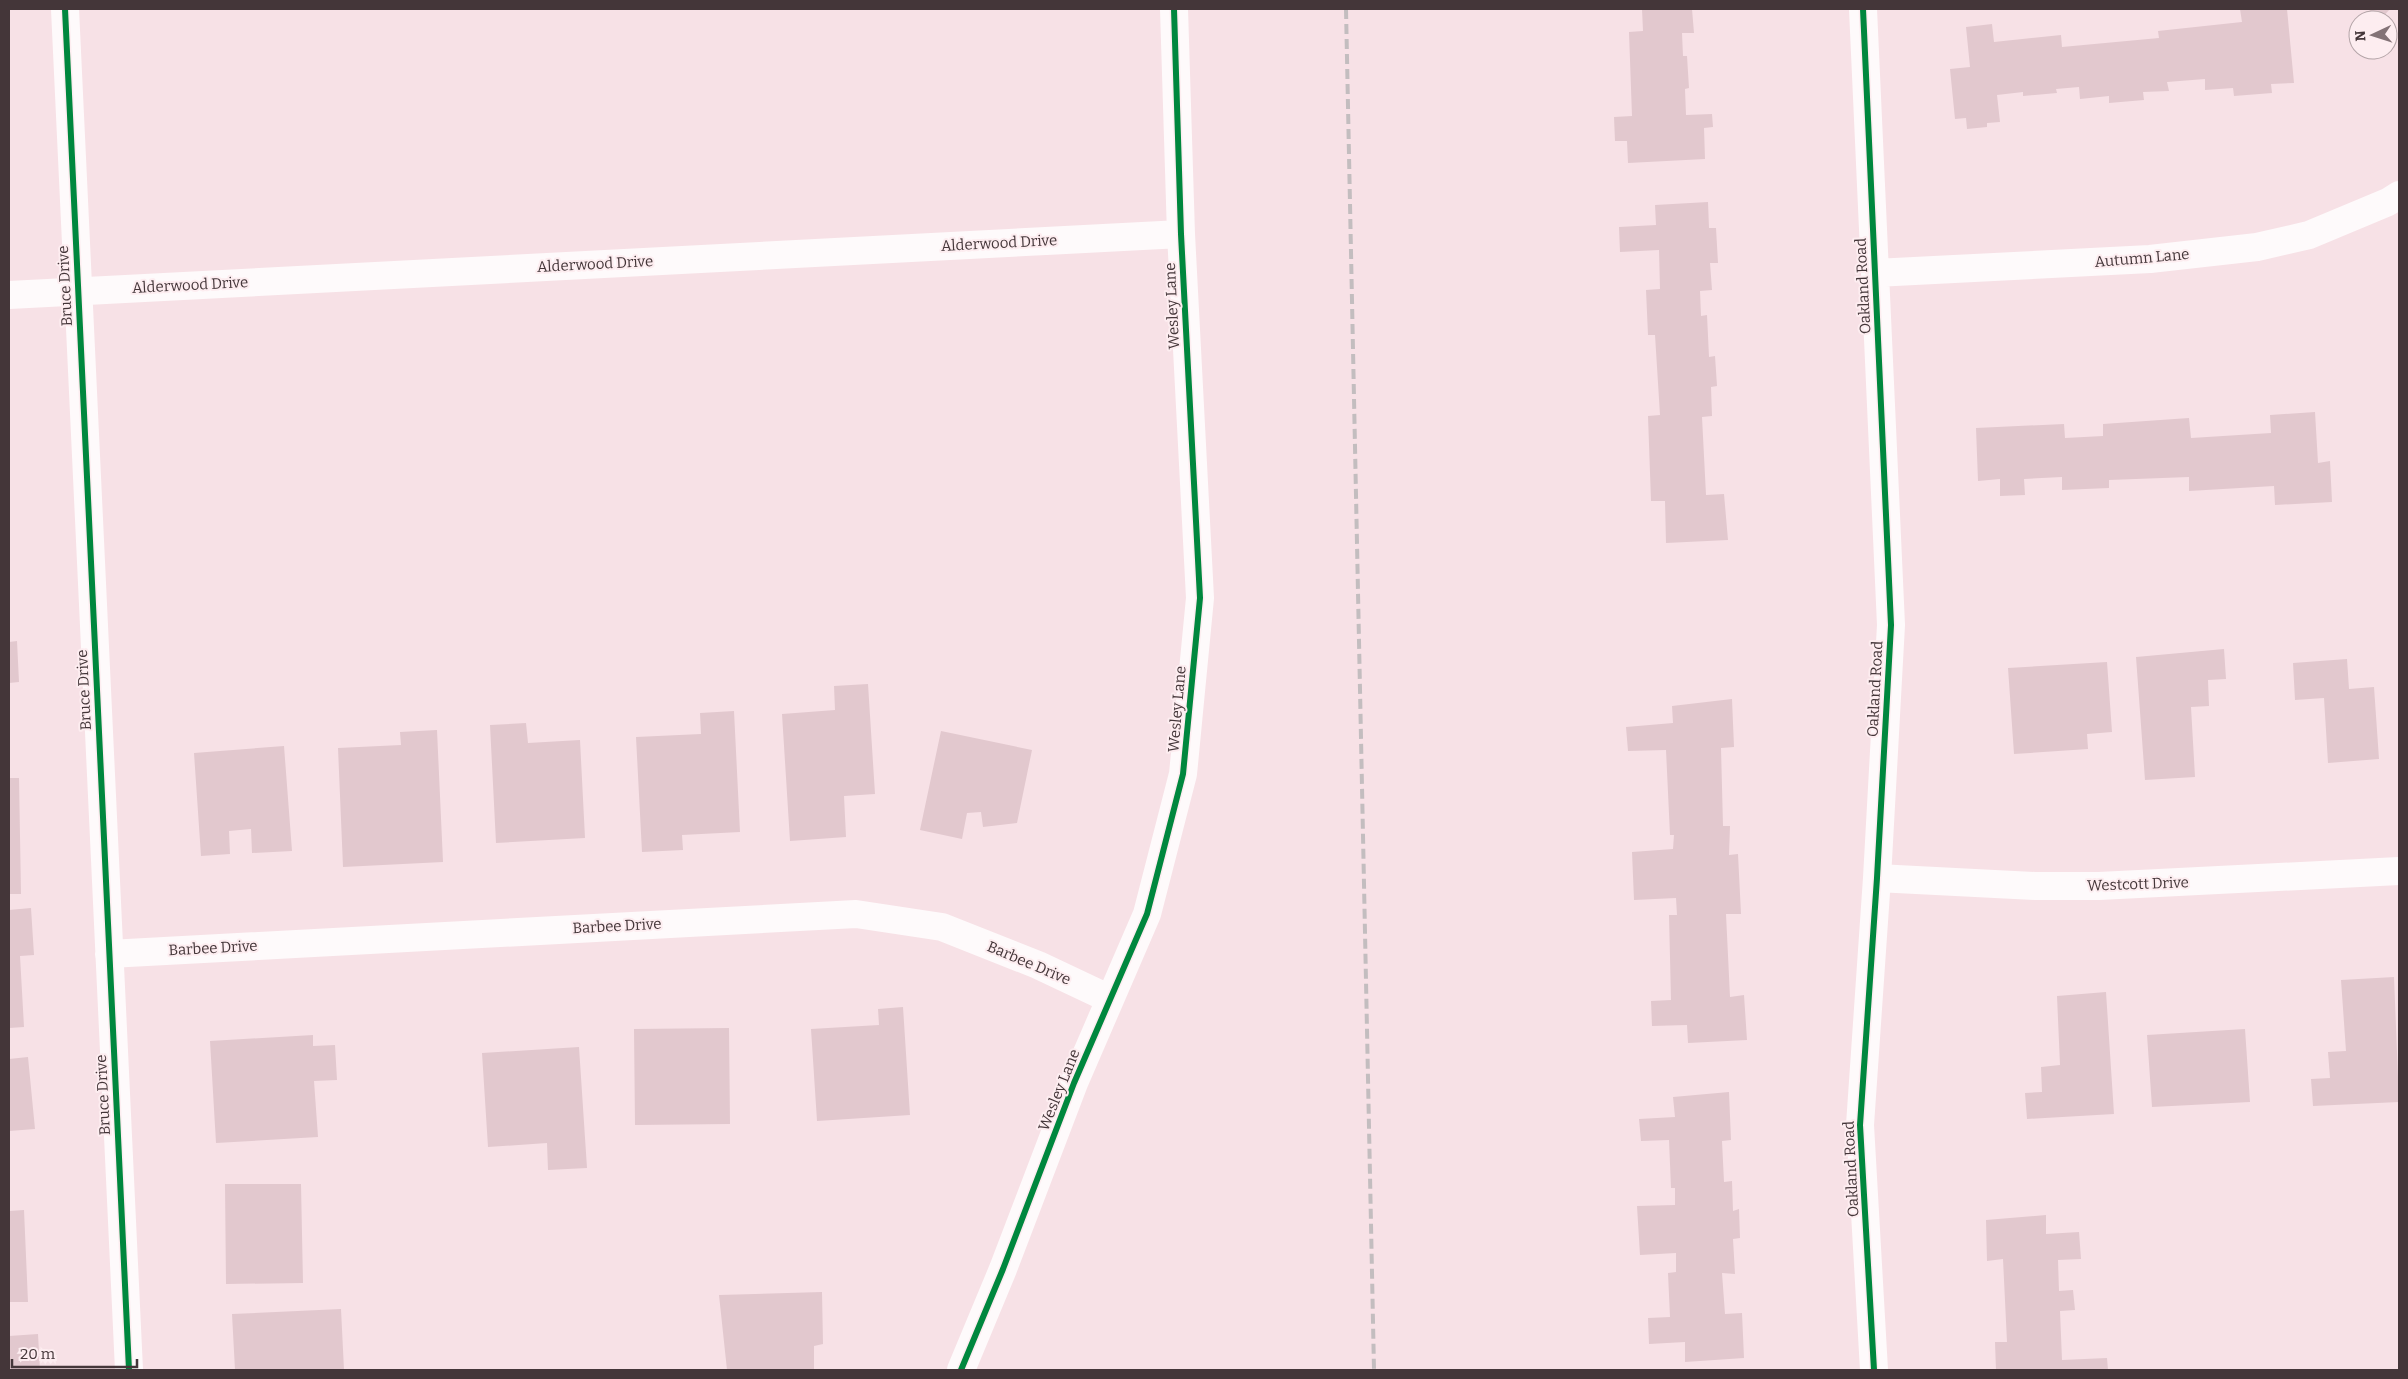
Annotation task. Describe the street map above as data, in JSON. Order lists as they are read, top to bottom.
{
  "streets": {
    "street": [
      "Alderwood Drive",
      "Autumn Lane",
      "Bruce Drive",
      "Oakland Road",
      "Wesley Lane",
      "Westcott Drive",
      "Barbee Drive"
    ]
  },
  "crossings": [
    ["Alderwood Drive", "Bruce Drive"],
    ["Alderwood Drive", "Wesley Lane"],
    ["Autumn Lane", "Oakland Road"],
    ["Bruce Drive", "Barbee Drive"],
    ["Oakland Road", "Westcott Drive"],
    ["Wesley Lane", "Barbee Drive"]
  ],
  "scale_bar": "20 m",
  "north": "left"
}
